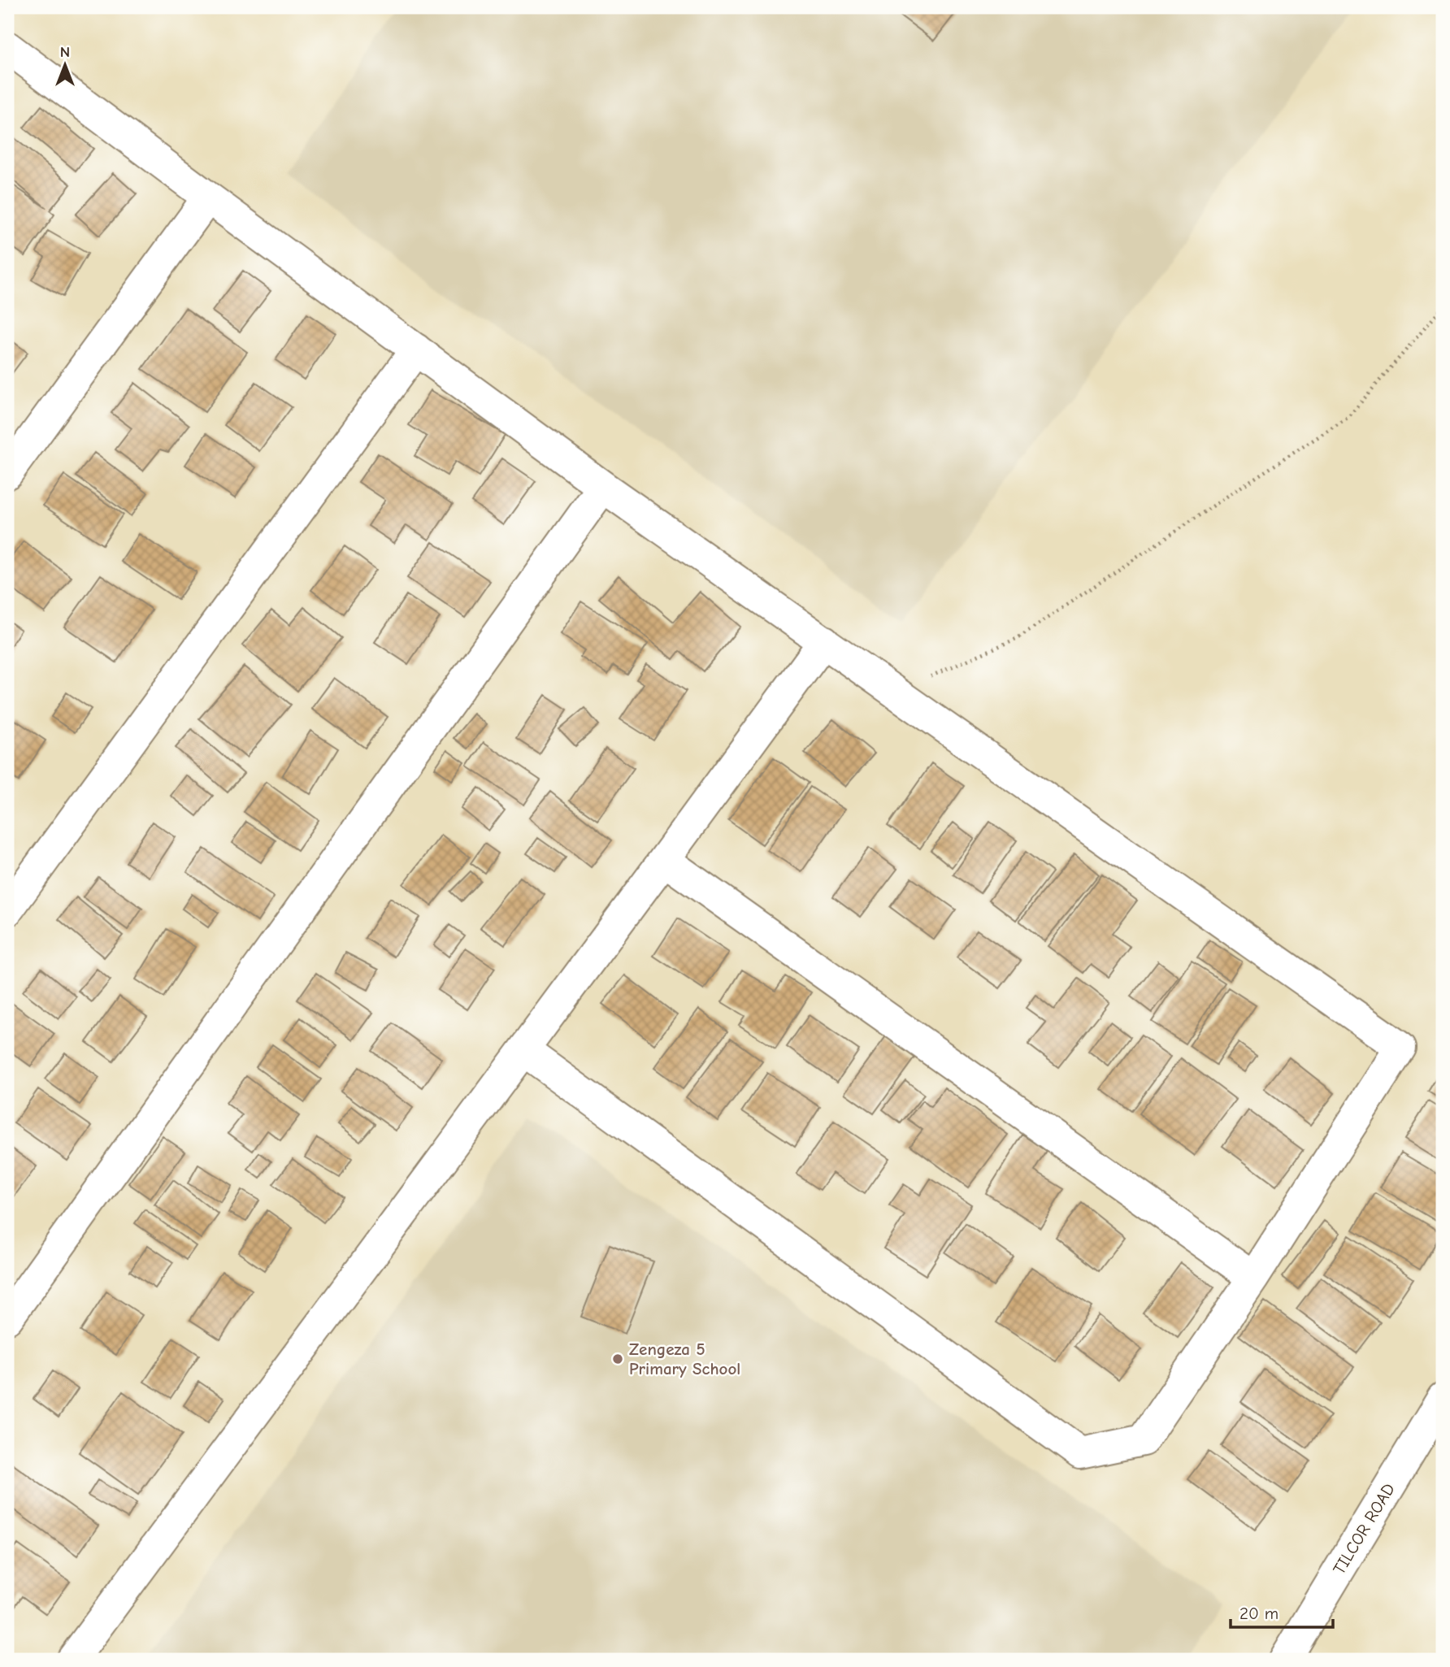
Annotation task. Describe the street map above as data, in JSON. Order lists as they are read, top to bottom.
{
  "streets": {
    "street": ["TILCOR ROAD"]
  },
  "places": ["Zengeza 5 Primary School"],
  "scale_bar": "20 m",
  "north": "top"
}
